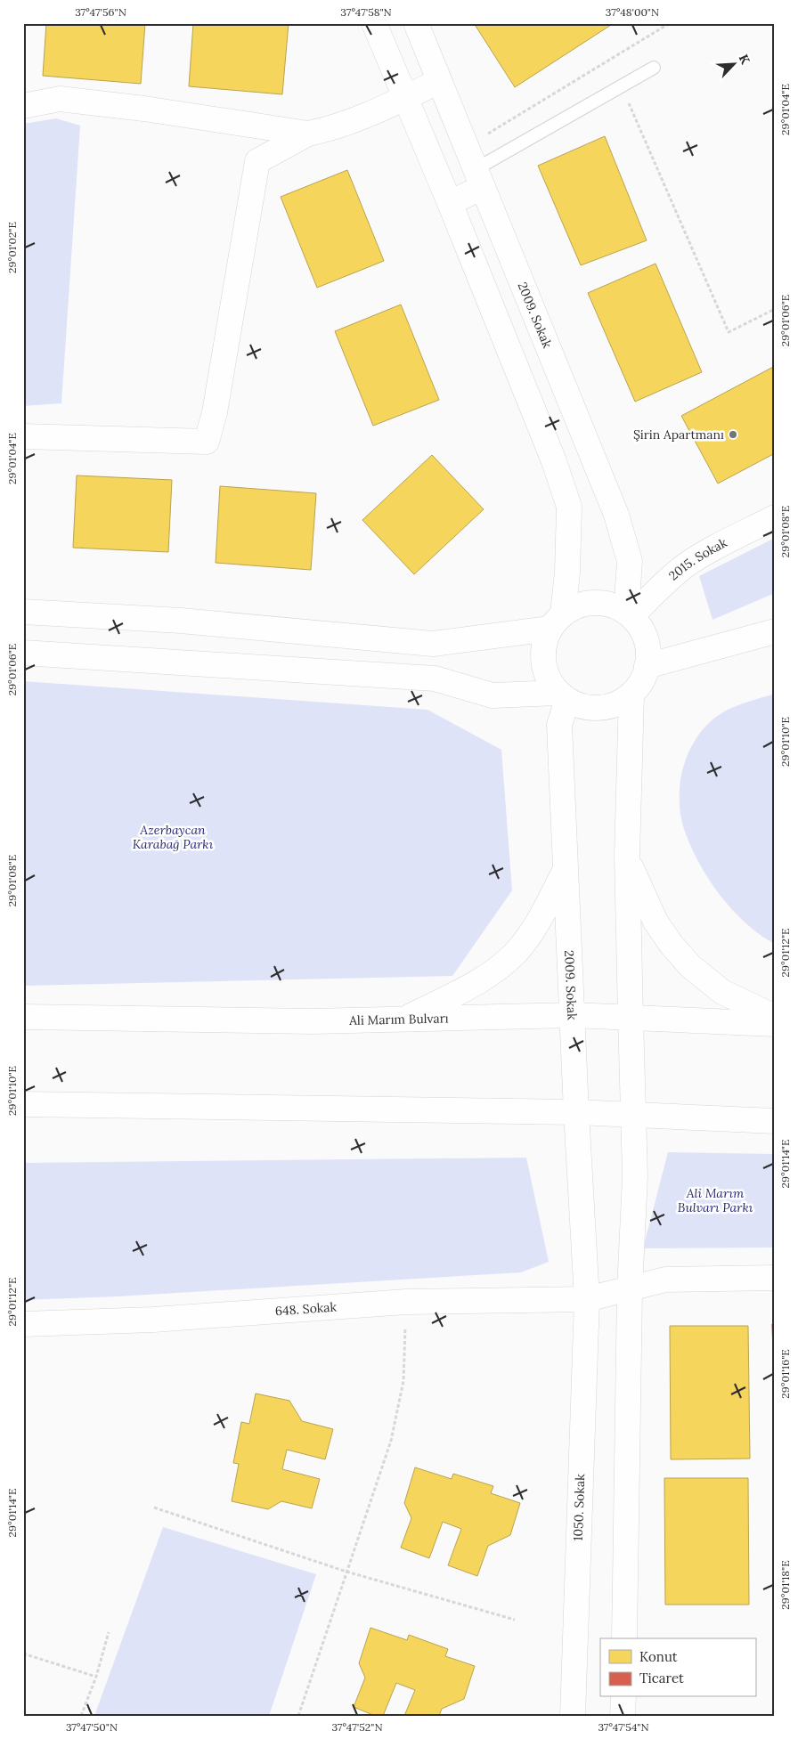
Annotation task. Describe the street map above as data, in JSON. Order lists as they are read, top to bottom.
{
  "streets": {
    "street": [
      "2009. Sokak",
      "2015. Sokak",
      "Ali Marım Bulvarı",
      "648. Sokak",
      "1050. Sokak"
    ]
  },
  "crossings": [
    ["2009. Sokak", "2015. Sokak"],
    ["2009. Sokak", "Ali Marım Bulvarı"],
    ["2009. Sokak", "648. Sokak"],
    ["2009. Sokak", "1050. Sokak"],
    ["648. Sokak", "1050. Sokak"]
  ],
  "parks": ["Azerbaycan Karabağ Parkı", "Ali Marım Bulvarı Parkı"],
  "places": ["Şirin Apartmanı"],
  "legend": ["Konut", "Ticaret"],
  "north": "top right",
  "coordinates": [
    "37°47'56\"N",
    "37°47'58\"N",
    "37°48'00\"N",
    "29°01'04\"E",
    "29°01'02\"E",
    "29°01'06\"E",
    "29°01'08\"E",
    "29°01'10\"E",
    "29°01'12\"E",
    "29°01'14\"E",
    "29°01'16\"E",
    "29°01'18\"E",
    "37°47'50\"N",
    "37°47'52\"N",
    "37°47'54\"N"
  ]
}
